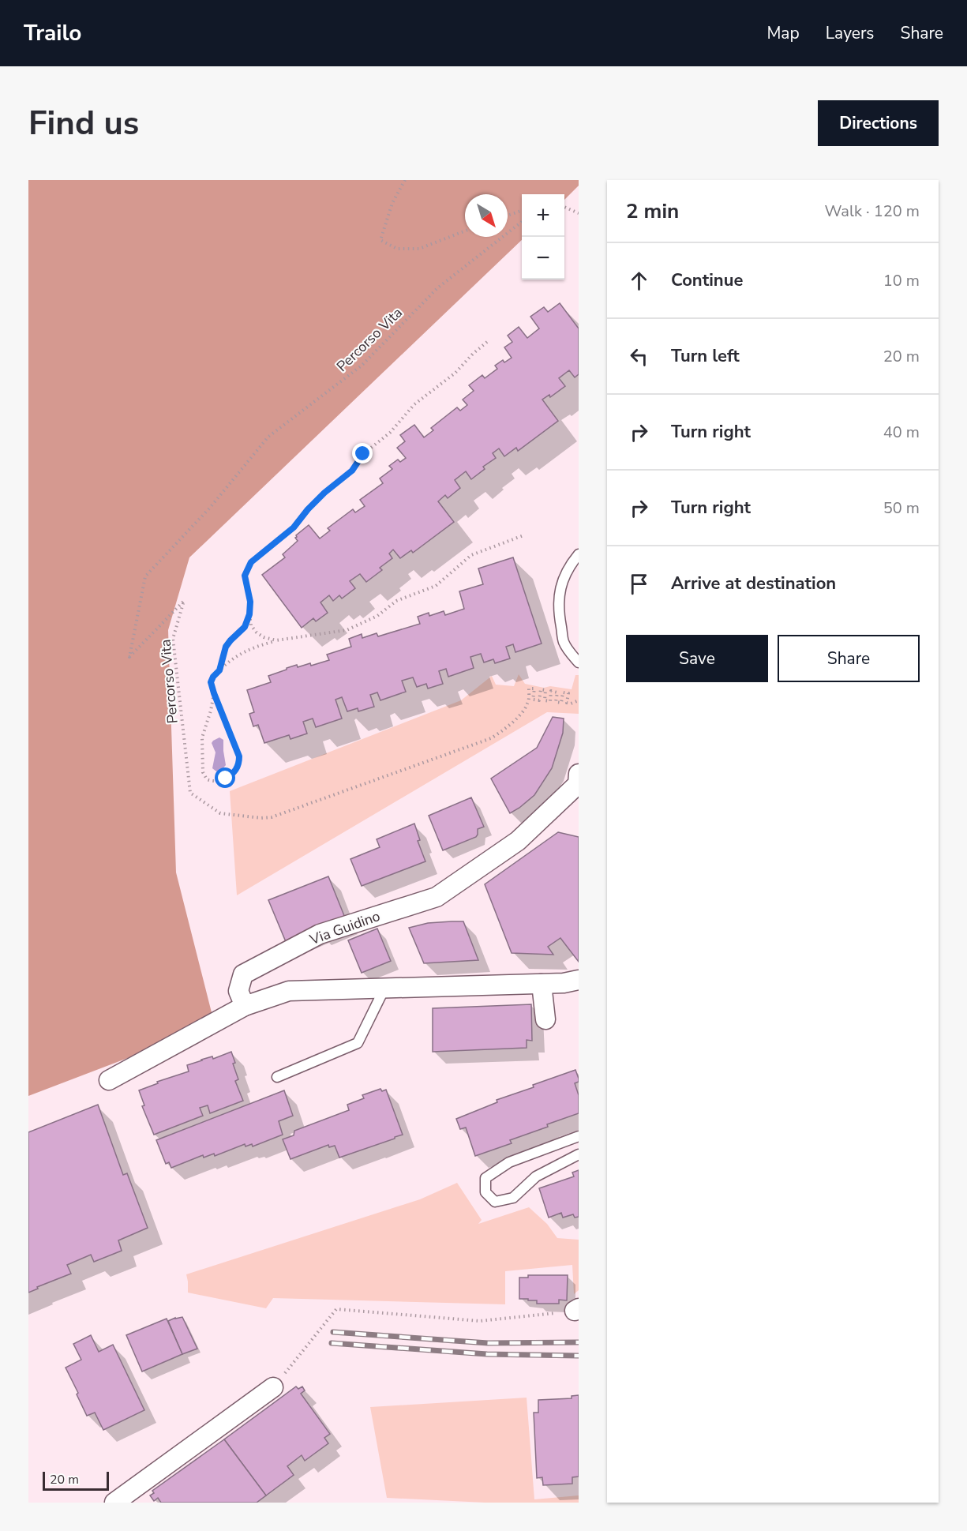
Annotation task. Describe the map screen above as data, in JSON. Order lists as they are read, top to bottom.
{
  "streets": {
    "street": ["Via Guidino"],
    "path": ["Percorso Vita"]
  },
  "scale_bar": "20 m",
  "north": "bottom right",
  "page": {
    "header": "Trailo",
    "nav": ["Map", "Layers", "Share"],
    "buttons": [
      "Directions",
      ["Save", "Share"]
    ],
    "title": "Find us",
    "heading": ["2 min", "Walk · 120 m"],
    "map_buttons": ["+", "−"],
    "list": [
      ["Continue", "10 m"],
      ["Turn left", "20 m"],
      ["Turn right", "40 m"],
      ["Turn right", "50 m"],
      "Arrive at destination"
    ],
    "scale": "20 m"
  }
}
